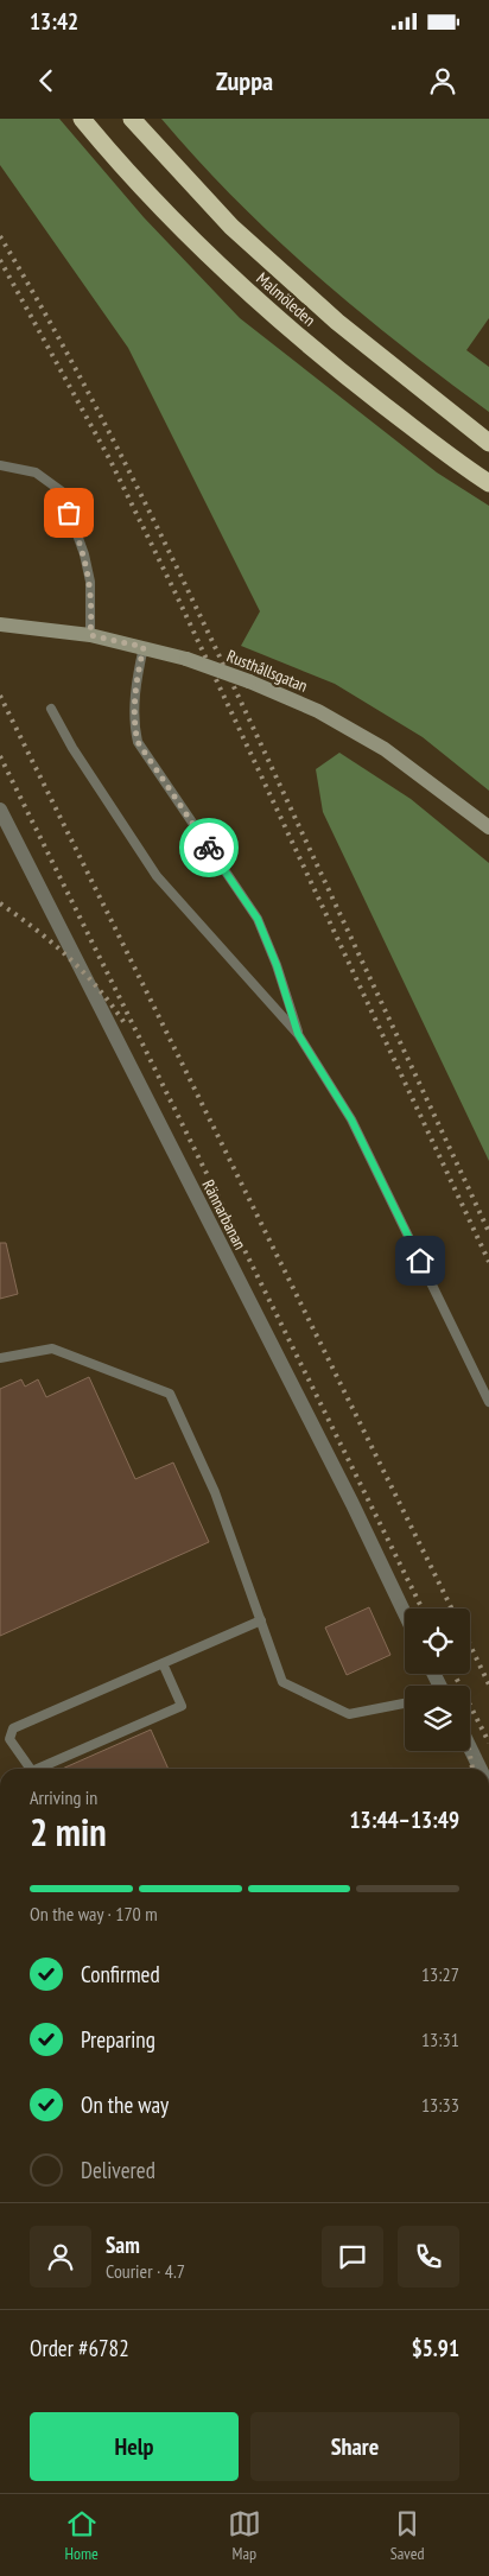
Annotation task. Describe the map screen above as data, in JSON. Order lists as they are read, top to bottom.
{
  "streets": {
    "highway": ["Malmöleden"],
    "main road": ["Rusthållsgatan"],
    "street": ["Rännarbanan"]
  },
  "page": {
    "status": "13:42",
    "header": "Zuppa",
    "heading": ["2 min", "Arriving in", "13:44–13:49"],
    "panel": [
      "Sam",
      "Courier · 4.7",
      "Order #6782",
      "$5.91"
    ],
    "bar": "On the way · 170 m",
    "list": [
      ["Confirmed", "13:27"],
      ["Preparing", "13:31"],
      ["On the way", "13:33"],
      "Delivered"
    ],
    "buttons": ["Help", "Share"],
    "tabs": ["Home", "Map", "Saved"]
  }
}
